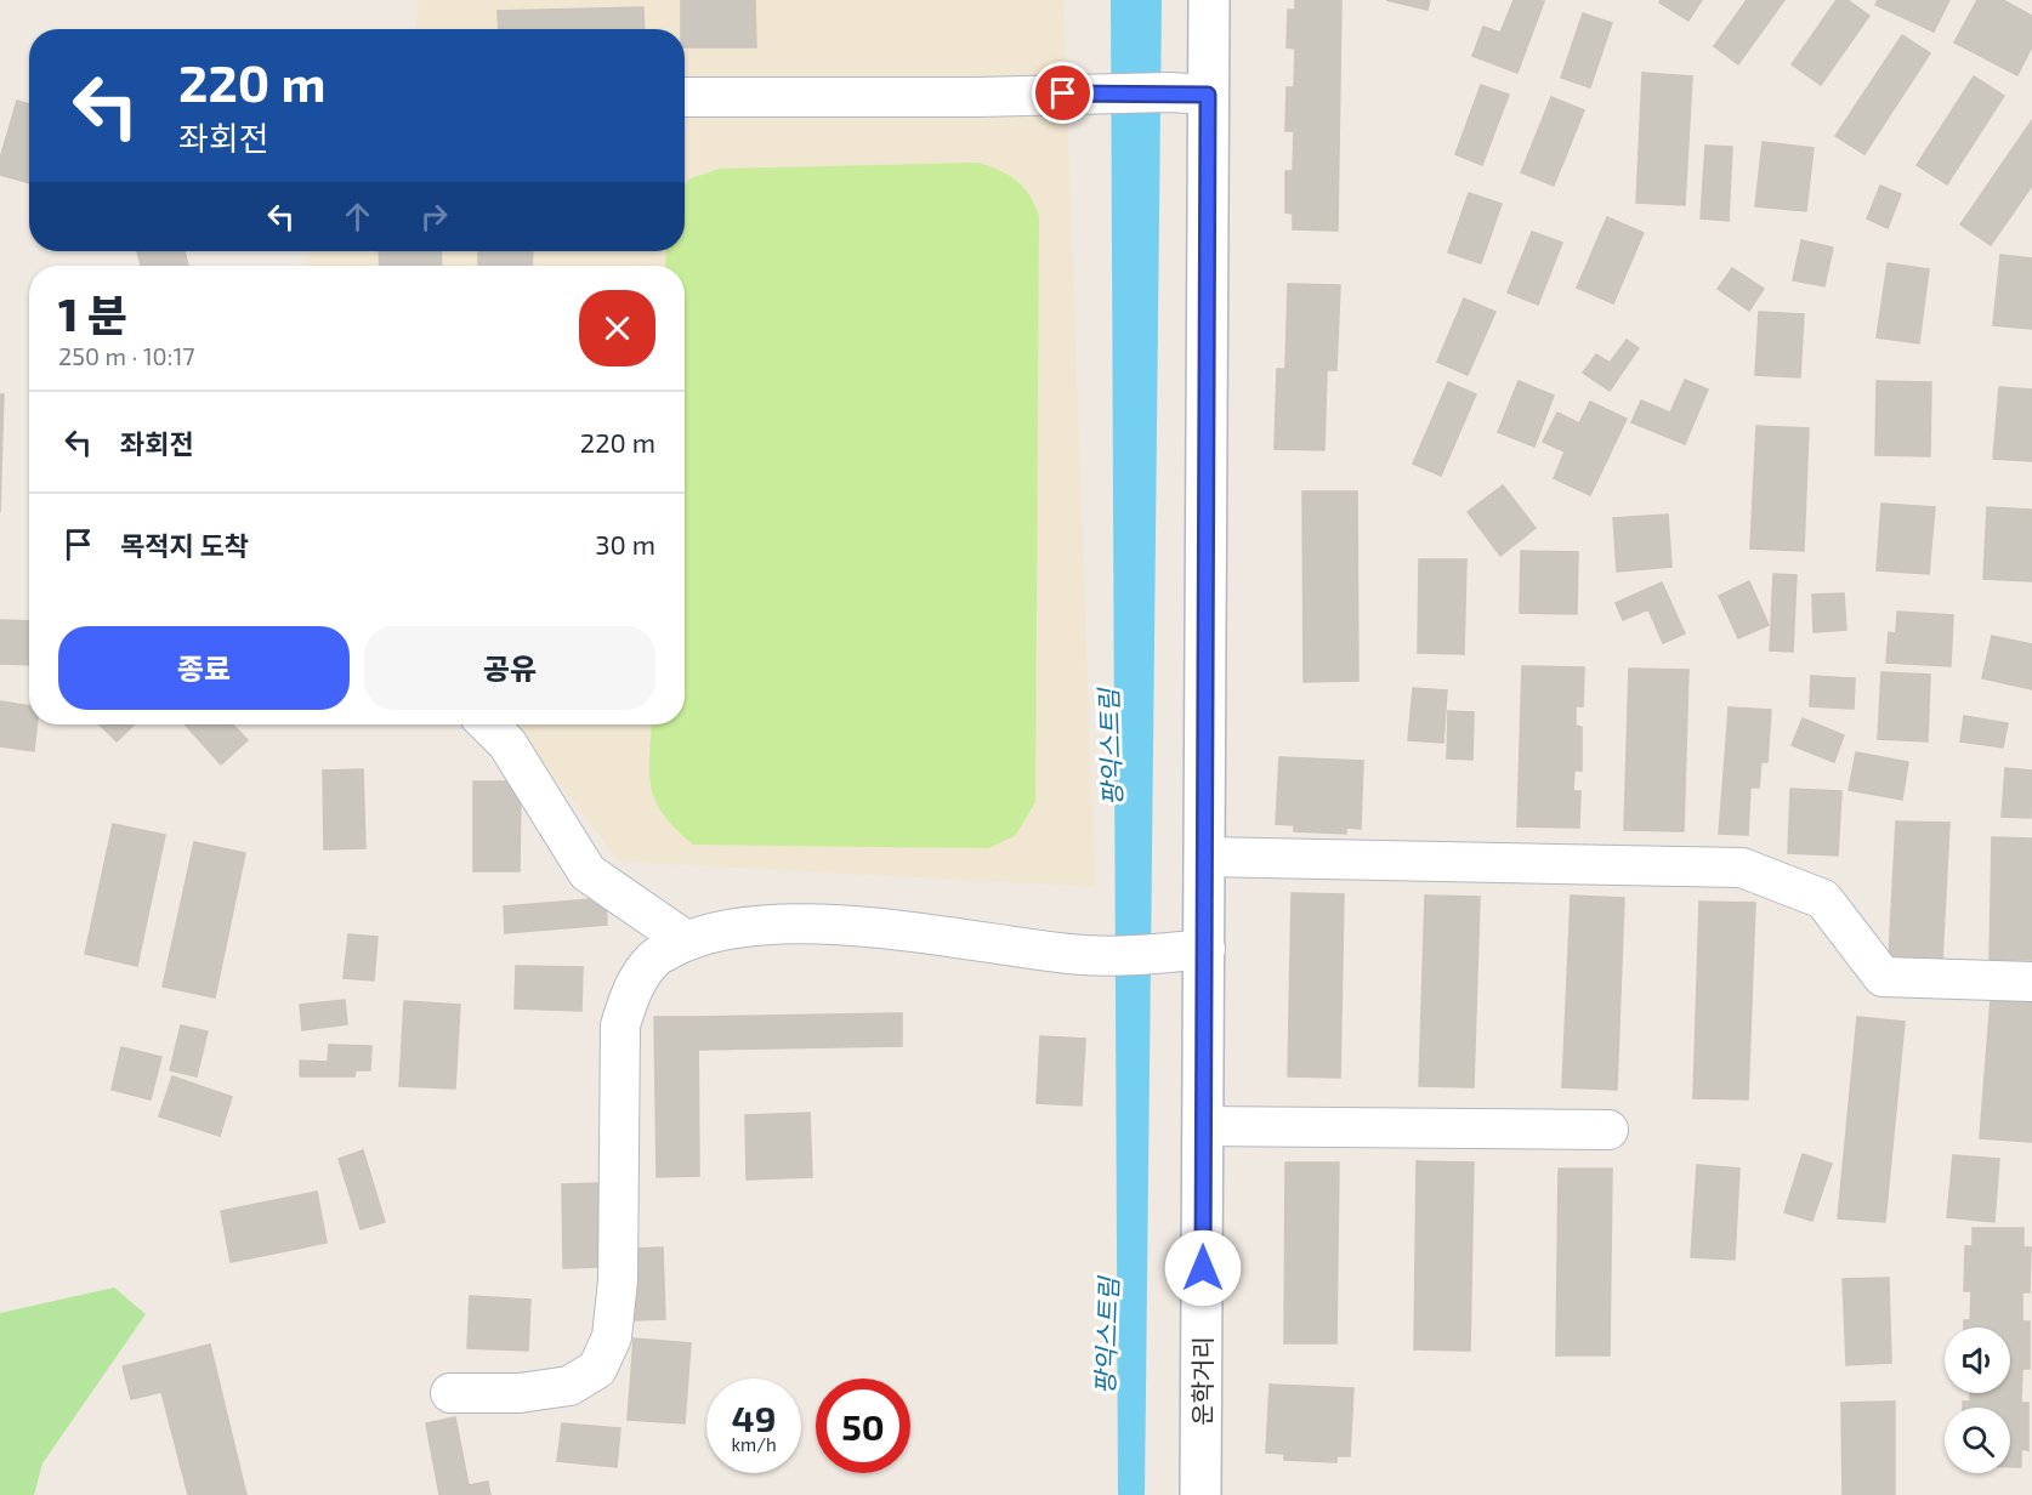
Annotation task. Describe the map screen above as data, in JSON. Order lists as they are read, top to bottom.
{
  "streets": {
    "main road": ["운학거리"]
  },
  "water": ["팡익스트림"],
  "page": {
    "turn": ["220 m", "좌회전"],
    "heading": ["1 분", "250 m · 10:17"],
    "list": [
      {
        "name": "좌회전",
        "value": "220 m"
      },
      {
        "name": "목적지 도착",
        "value": "30 m"
      }
    ],
    "buttons": ["종료", "공유"],
    "speed": "49 km/h",
    "limit": "50"
  }
}
